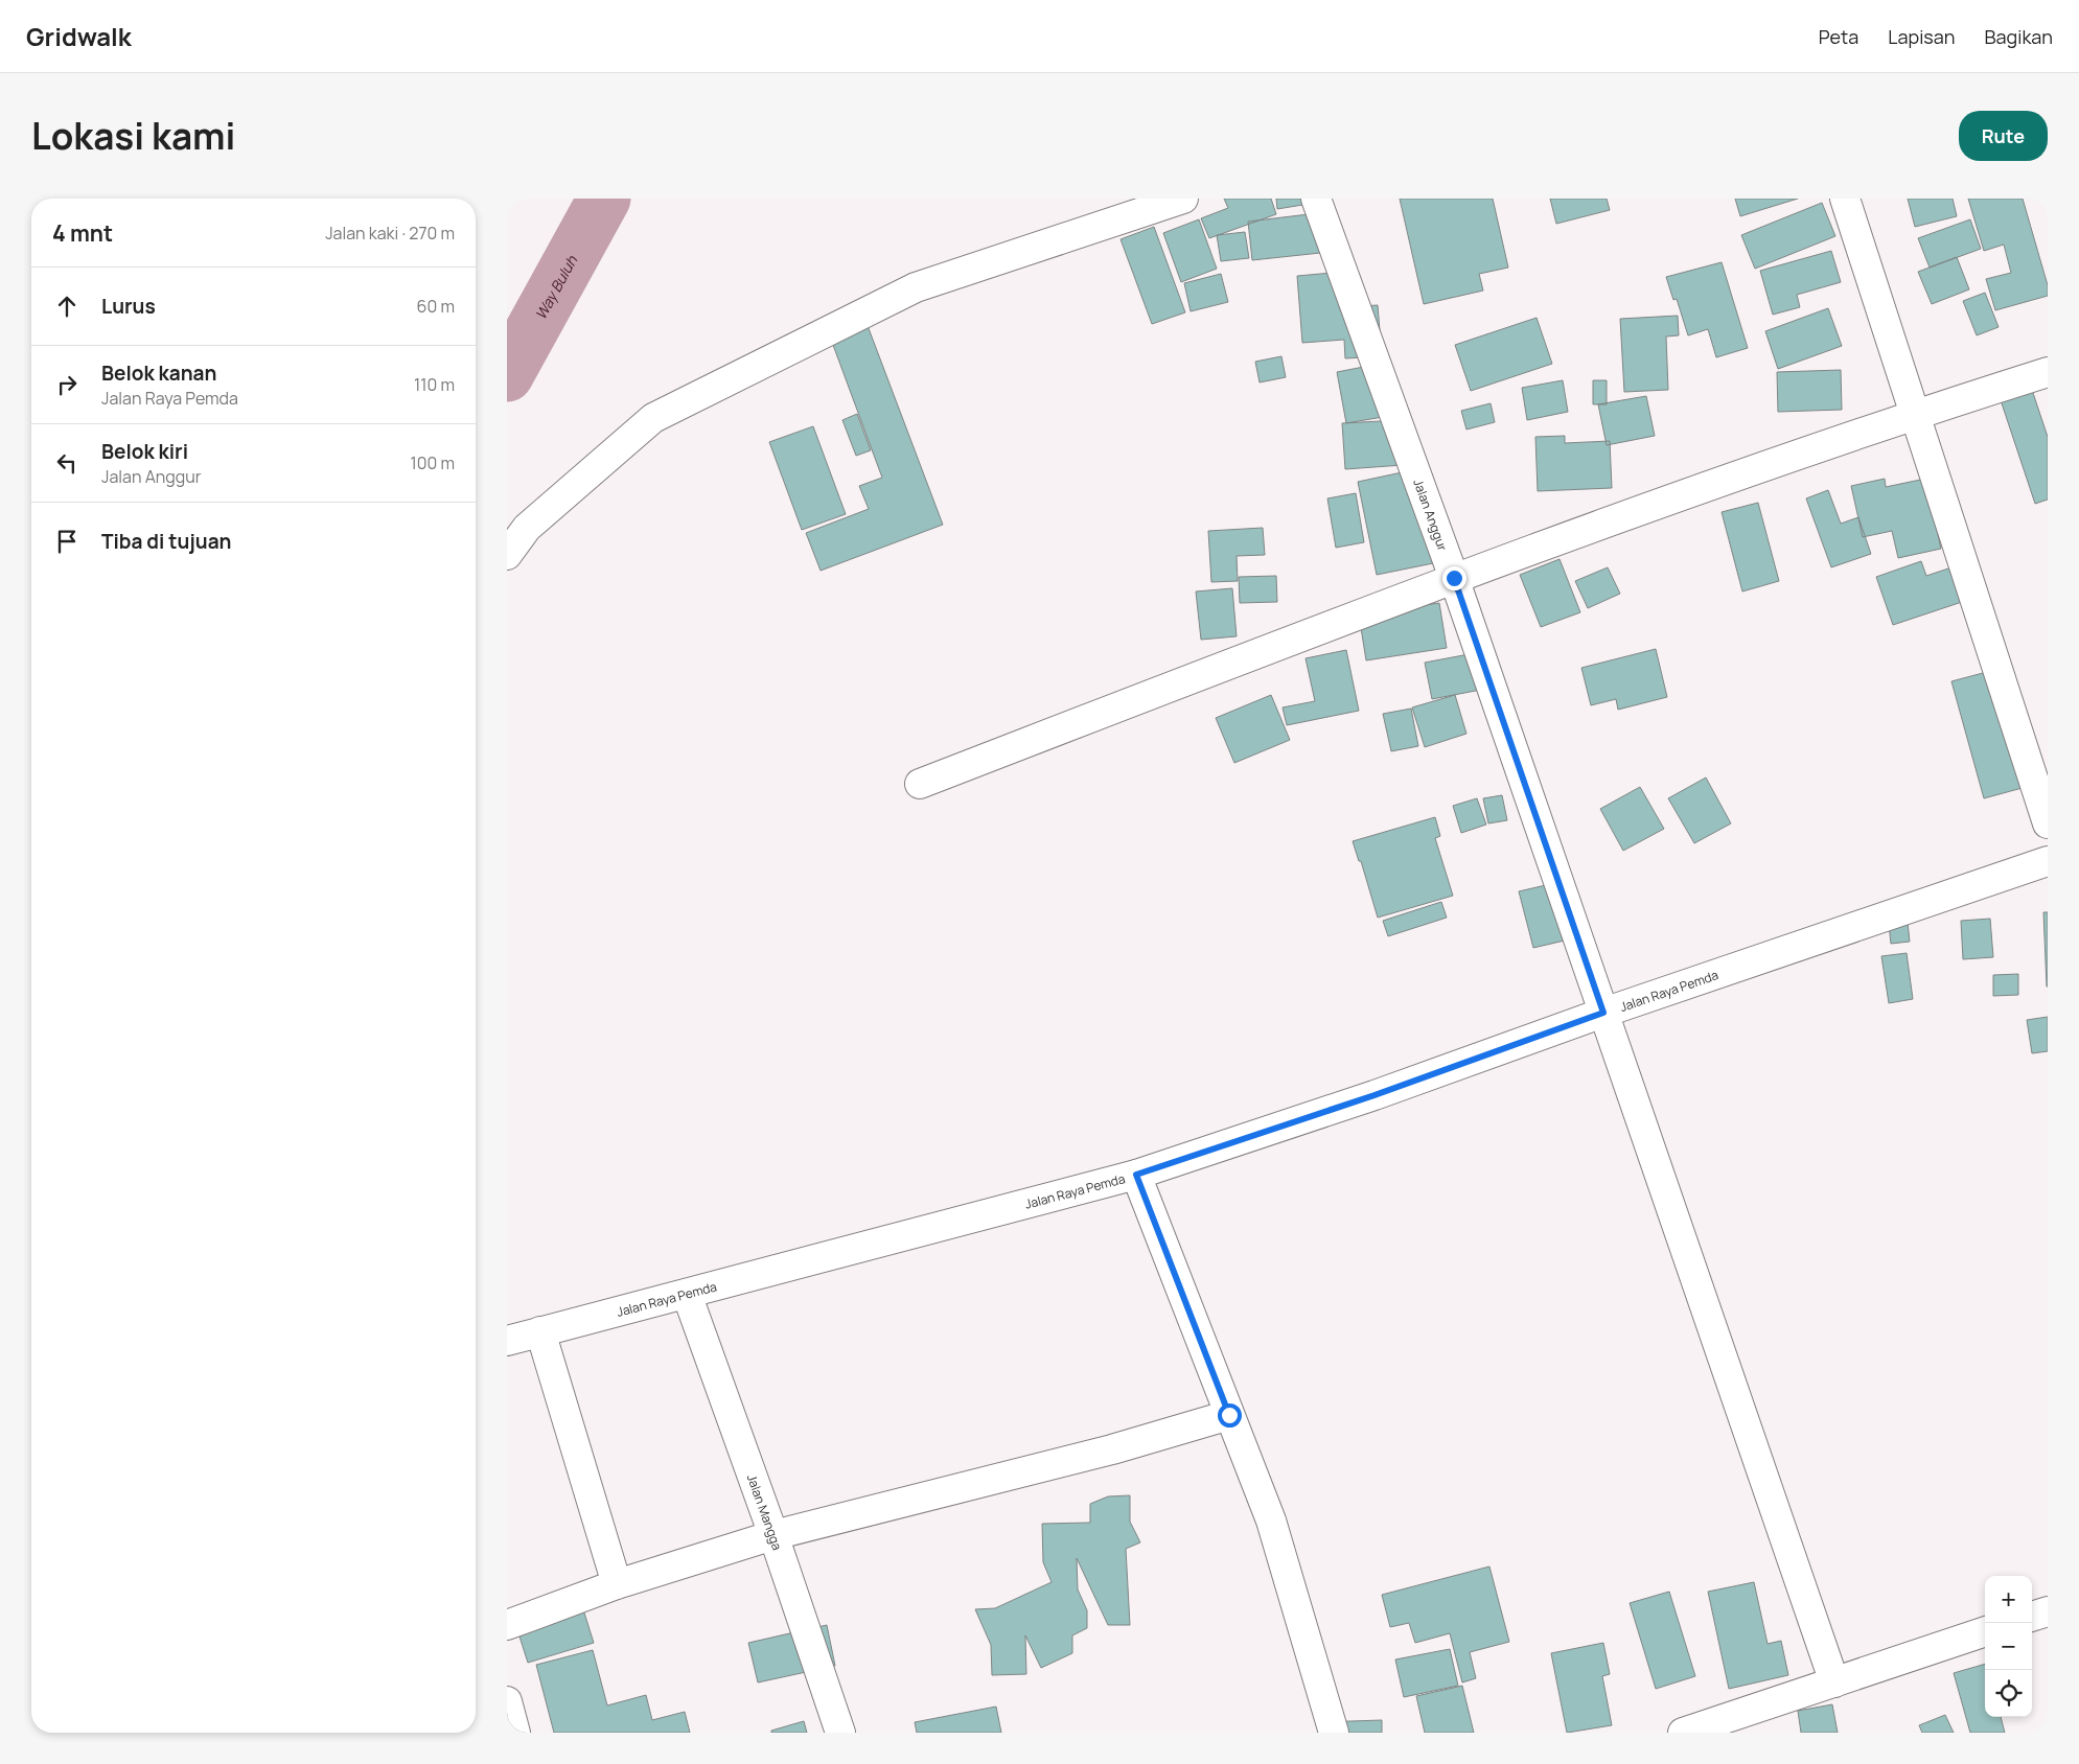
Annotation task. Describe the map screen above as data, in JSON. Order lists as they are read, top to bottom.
{
  "streets": {
    "street": ["Jalan Anggur", "Jalan Raya Pemda", "Jalan Mangga"]
  },
  "crossings": [
    ["Jalan Anggur", "Jalan Raya Pemda"],
    ["Jalan Raya Pemda", "Jalan Mangga"]
  ],
  "water": ["Way Buluh"],
  "page": {
    "header": "Gridwalk",
    "nav": ["Peta", "Lapisan", "Bagikan"],
    "title": "Lokasi kami",
    "buttons": "Rute",
    "heading": ["4 mnt", "Jalan kaki · 270 m"],
    "list": [
      ["Lurus", "60 m"],
      ["Belok kanan", "Jalan Raya Pemda", "110 m"],
      ["Belok kiri", "Jalan Anggur", "100 m"],
      "Tiba di tujuan"
    ],
    "map_buttons": ["+", "−"]
  }
}
